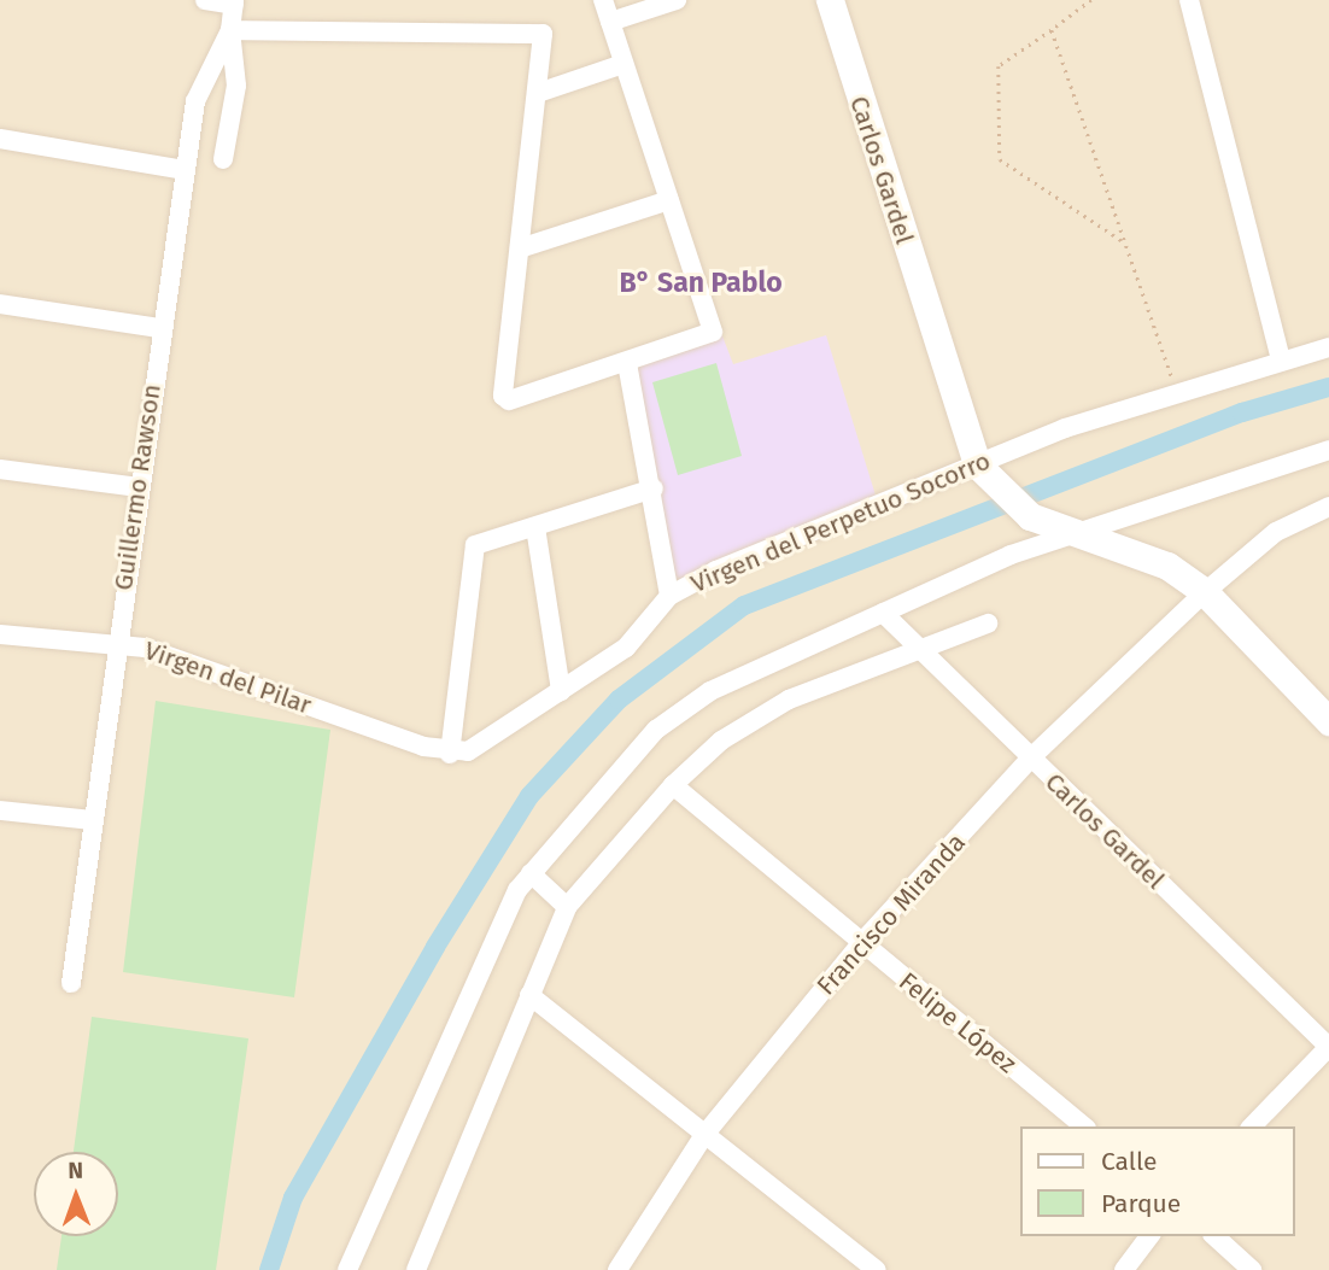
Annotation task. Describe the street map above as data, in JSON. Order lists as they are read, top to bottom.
{
  "streets": {
    "street": [
      "Carlos Gardel",
      "Guillermo Rawson",
      "Virgen del Perpetuo Socorro",
      "Virgen del Pilar",
      "Francisco Miranda",
      "Felipe López"
    ]
  },
  "crossings": [
    ["Carlos Gardel", "Virgen del Perpetuo Socorro"],
    ["Carlos Gardel", "Francisco Miranda"],
    ["Guillermo Rawson", "Virgen del Pilar"],
    ["Virgen del Perpetuo Socorro", "Virgen del Pilar"],
    ["Francisco Miranda", "Felipe López"]
  ],
  "districts": ["B° San Pablo"],
  "legend": ["Calle", "Parque"],
  "north": "top"
}
